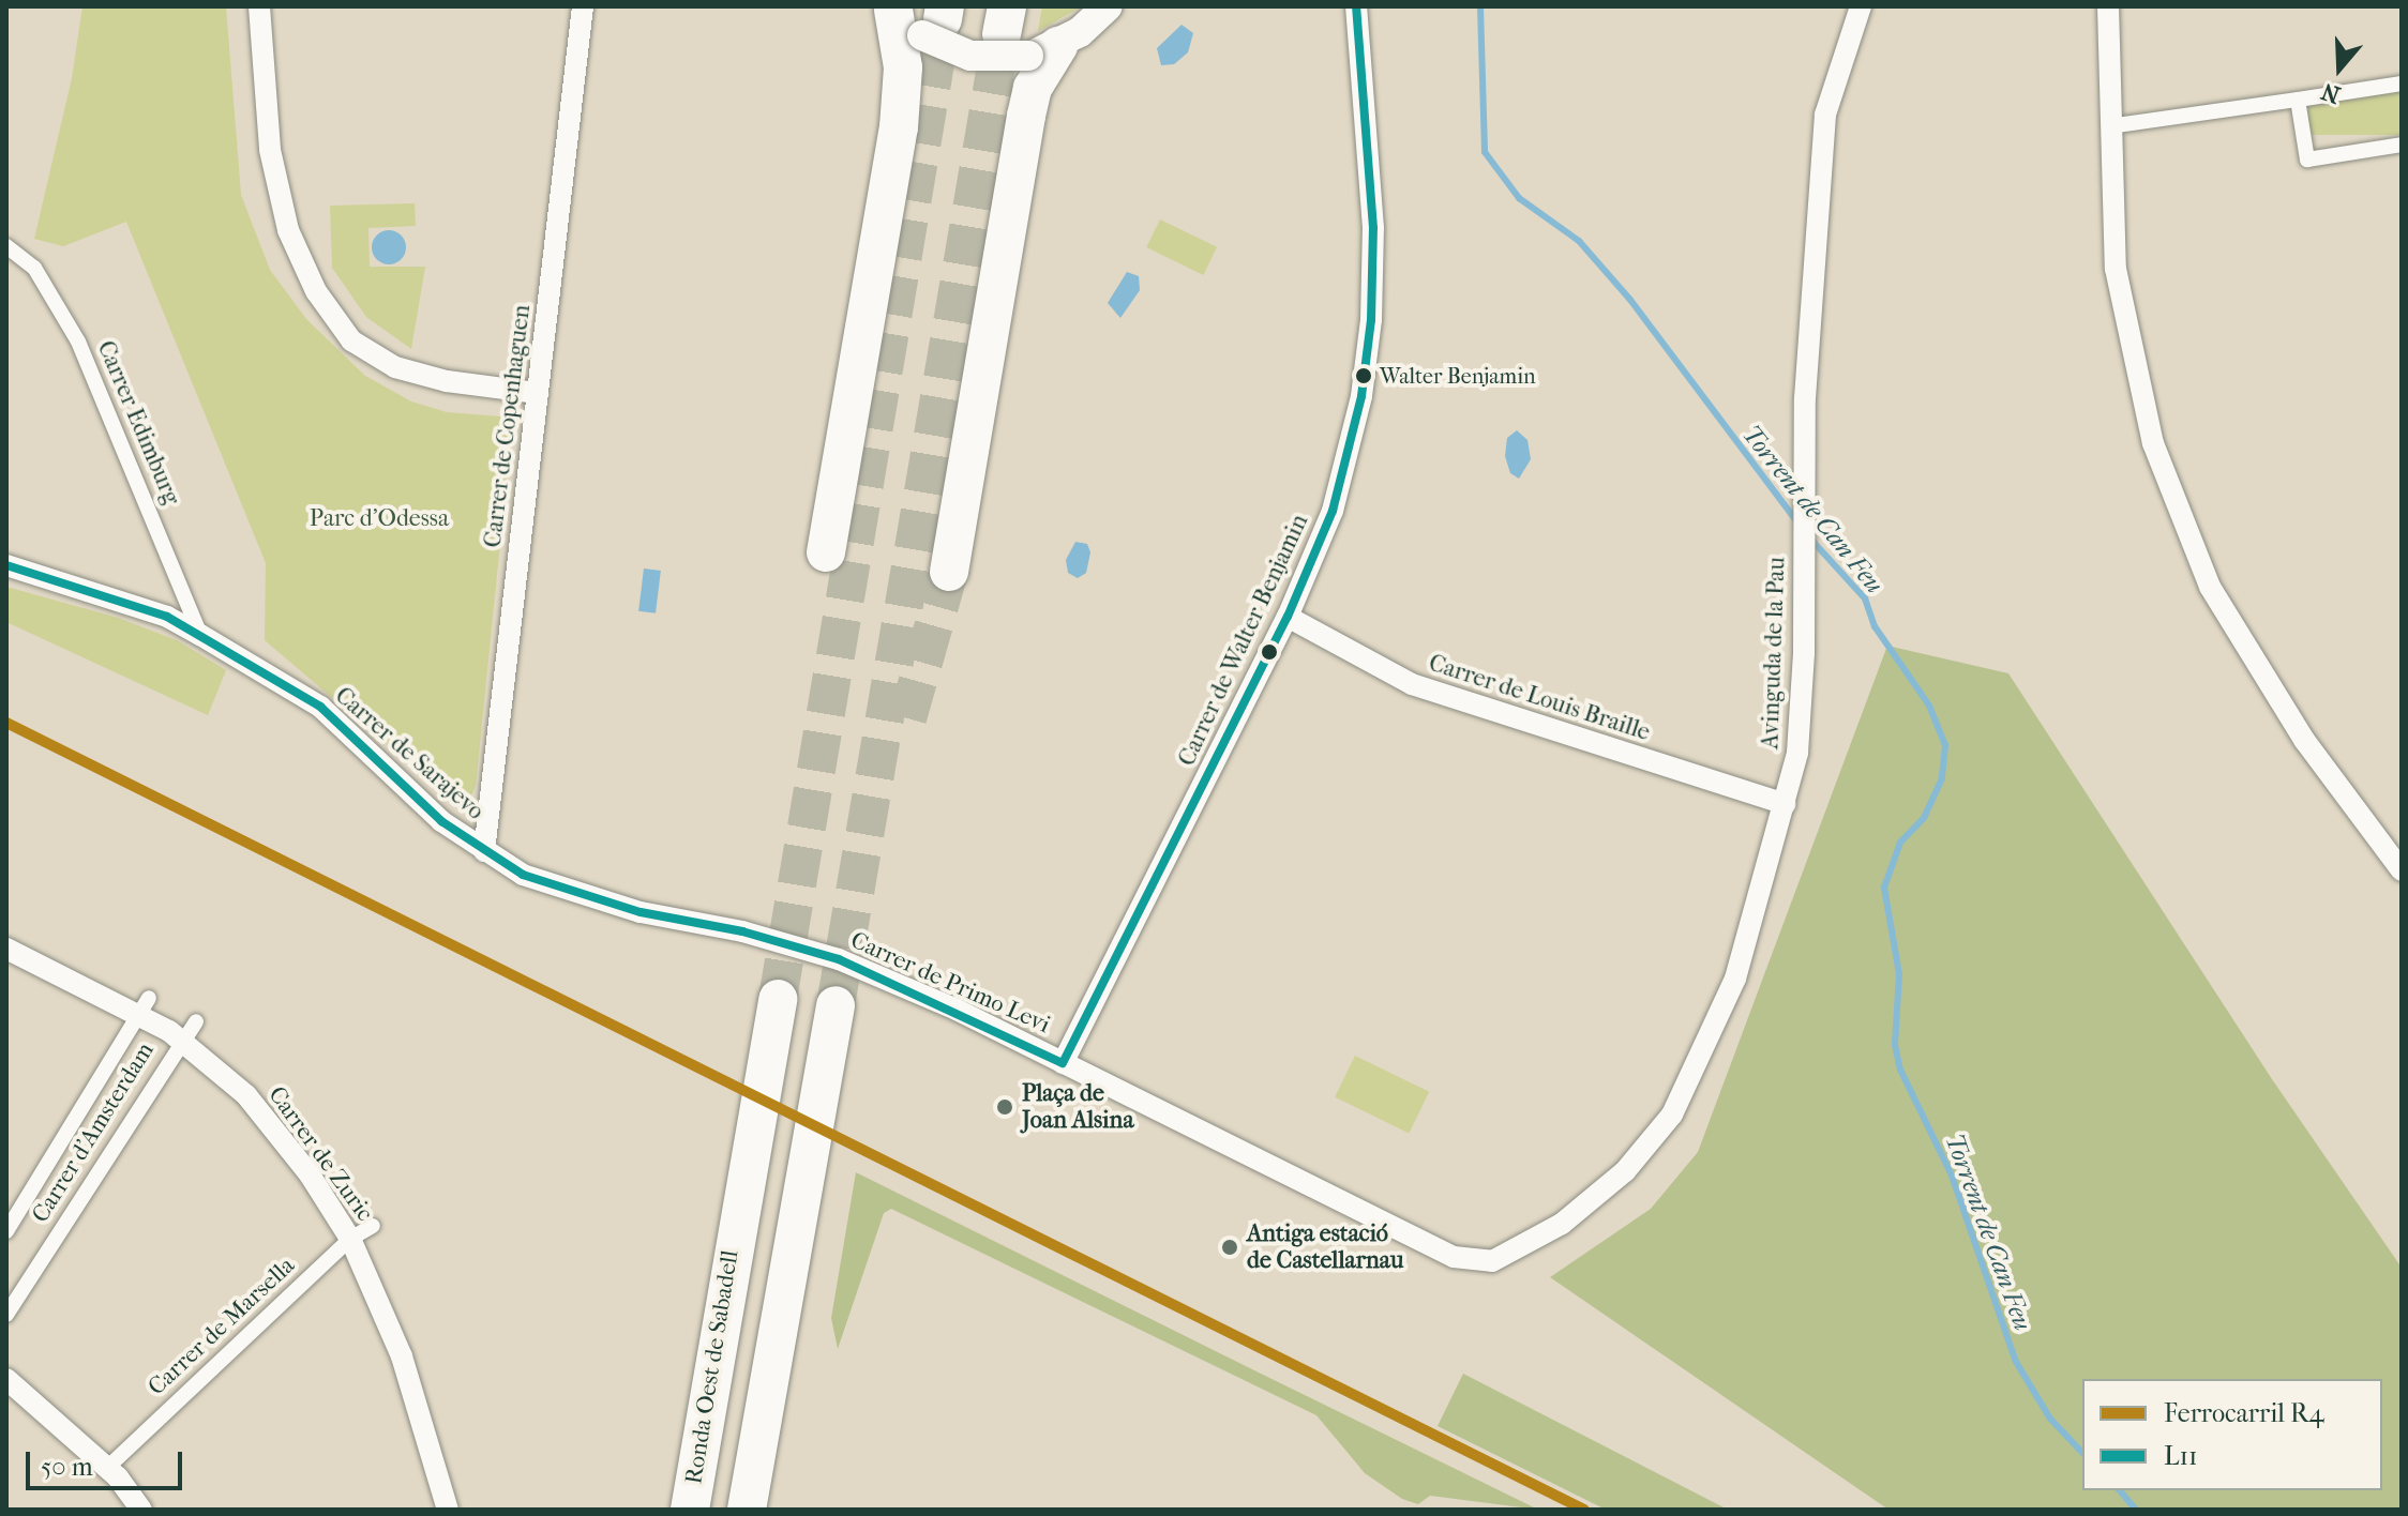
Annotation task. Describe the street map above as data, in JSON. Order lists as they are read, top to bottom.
{
  "streets": {
    "highway": ["Ronda Oest de Sabadell"],
    "street": [
      "Carrer Edimburg",
      "Carrer de Copenhaguen",
      "Carrer de Walter Benjamin",
      "Avinguda de la Pau",
      "Carrer de Louis Braille",
      "Carrer de Sarajevo",
      "Carrer de Primo Levi",
      "Carrer d'Amsterdam",
      "Carrer de Zuric",
      "Carrer de Marsella"
    ]
  },
  "crossings": [
    ["Carrer Edimburg", "Carrer de Sarajevo"],
    ["Carrer de Copenhaguen", "Carrer de Sarajevo"],
    ["Carrer de Walter Benjamin", "Carrer de Louis Braille"],
    ["Carrer de Walter Benjamin", "Carrer de Primo Levi"],
    ["Avinguda de la Pau", "Carrer de Louis Braille"],
    ["Avinguda de la Pau", "Carrer de Primo Levi"],
    ["Carrer de Sarajevo", "Carrer de Primo Levi"],
    ["Carrer d'Amsterdam", "Carrer de Zuric"],
    ["Carrer de Zuric", "Carrer de Marsella"]
  ],
  "water": ["Torrent de Can Feu"],
  "parks": ["Parc d'Odessa"],
  "places": ["Walter Benjamin", "Plaça de Joan Alsina", "Antiga estació de Castellarnau"],
  "lines": ["transit line L11", "rail line R4"],
  "legend": ["Ferrocarril R4", "L11"],
  "scale_bar": "50 m",
  "north": "bottom"
}
